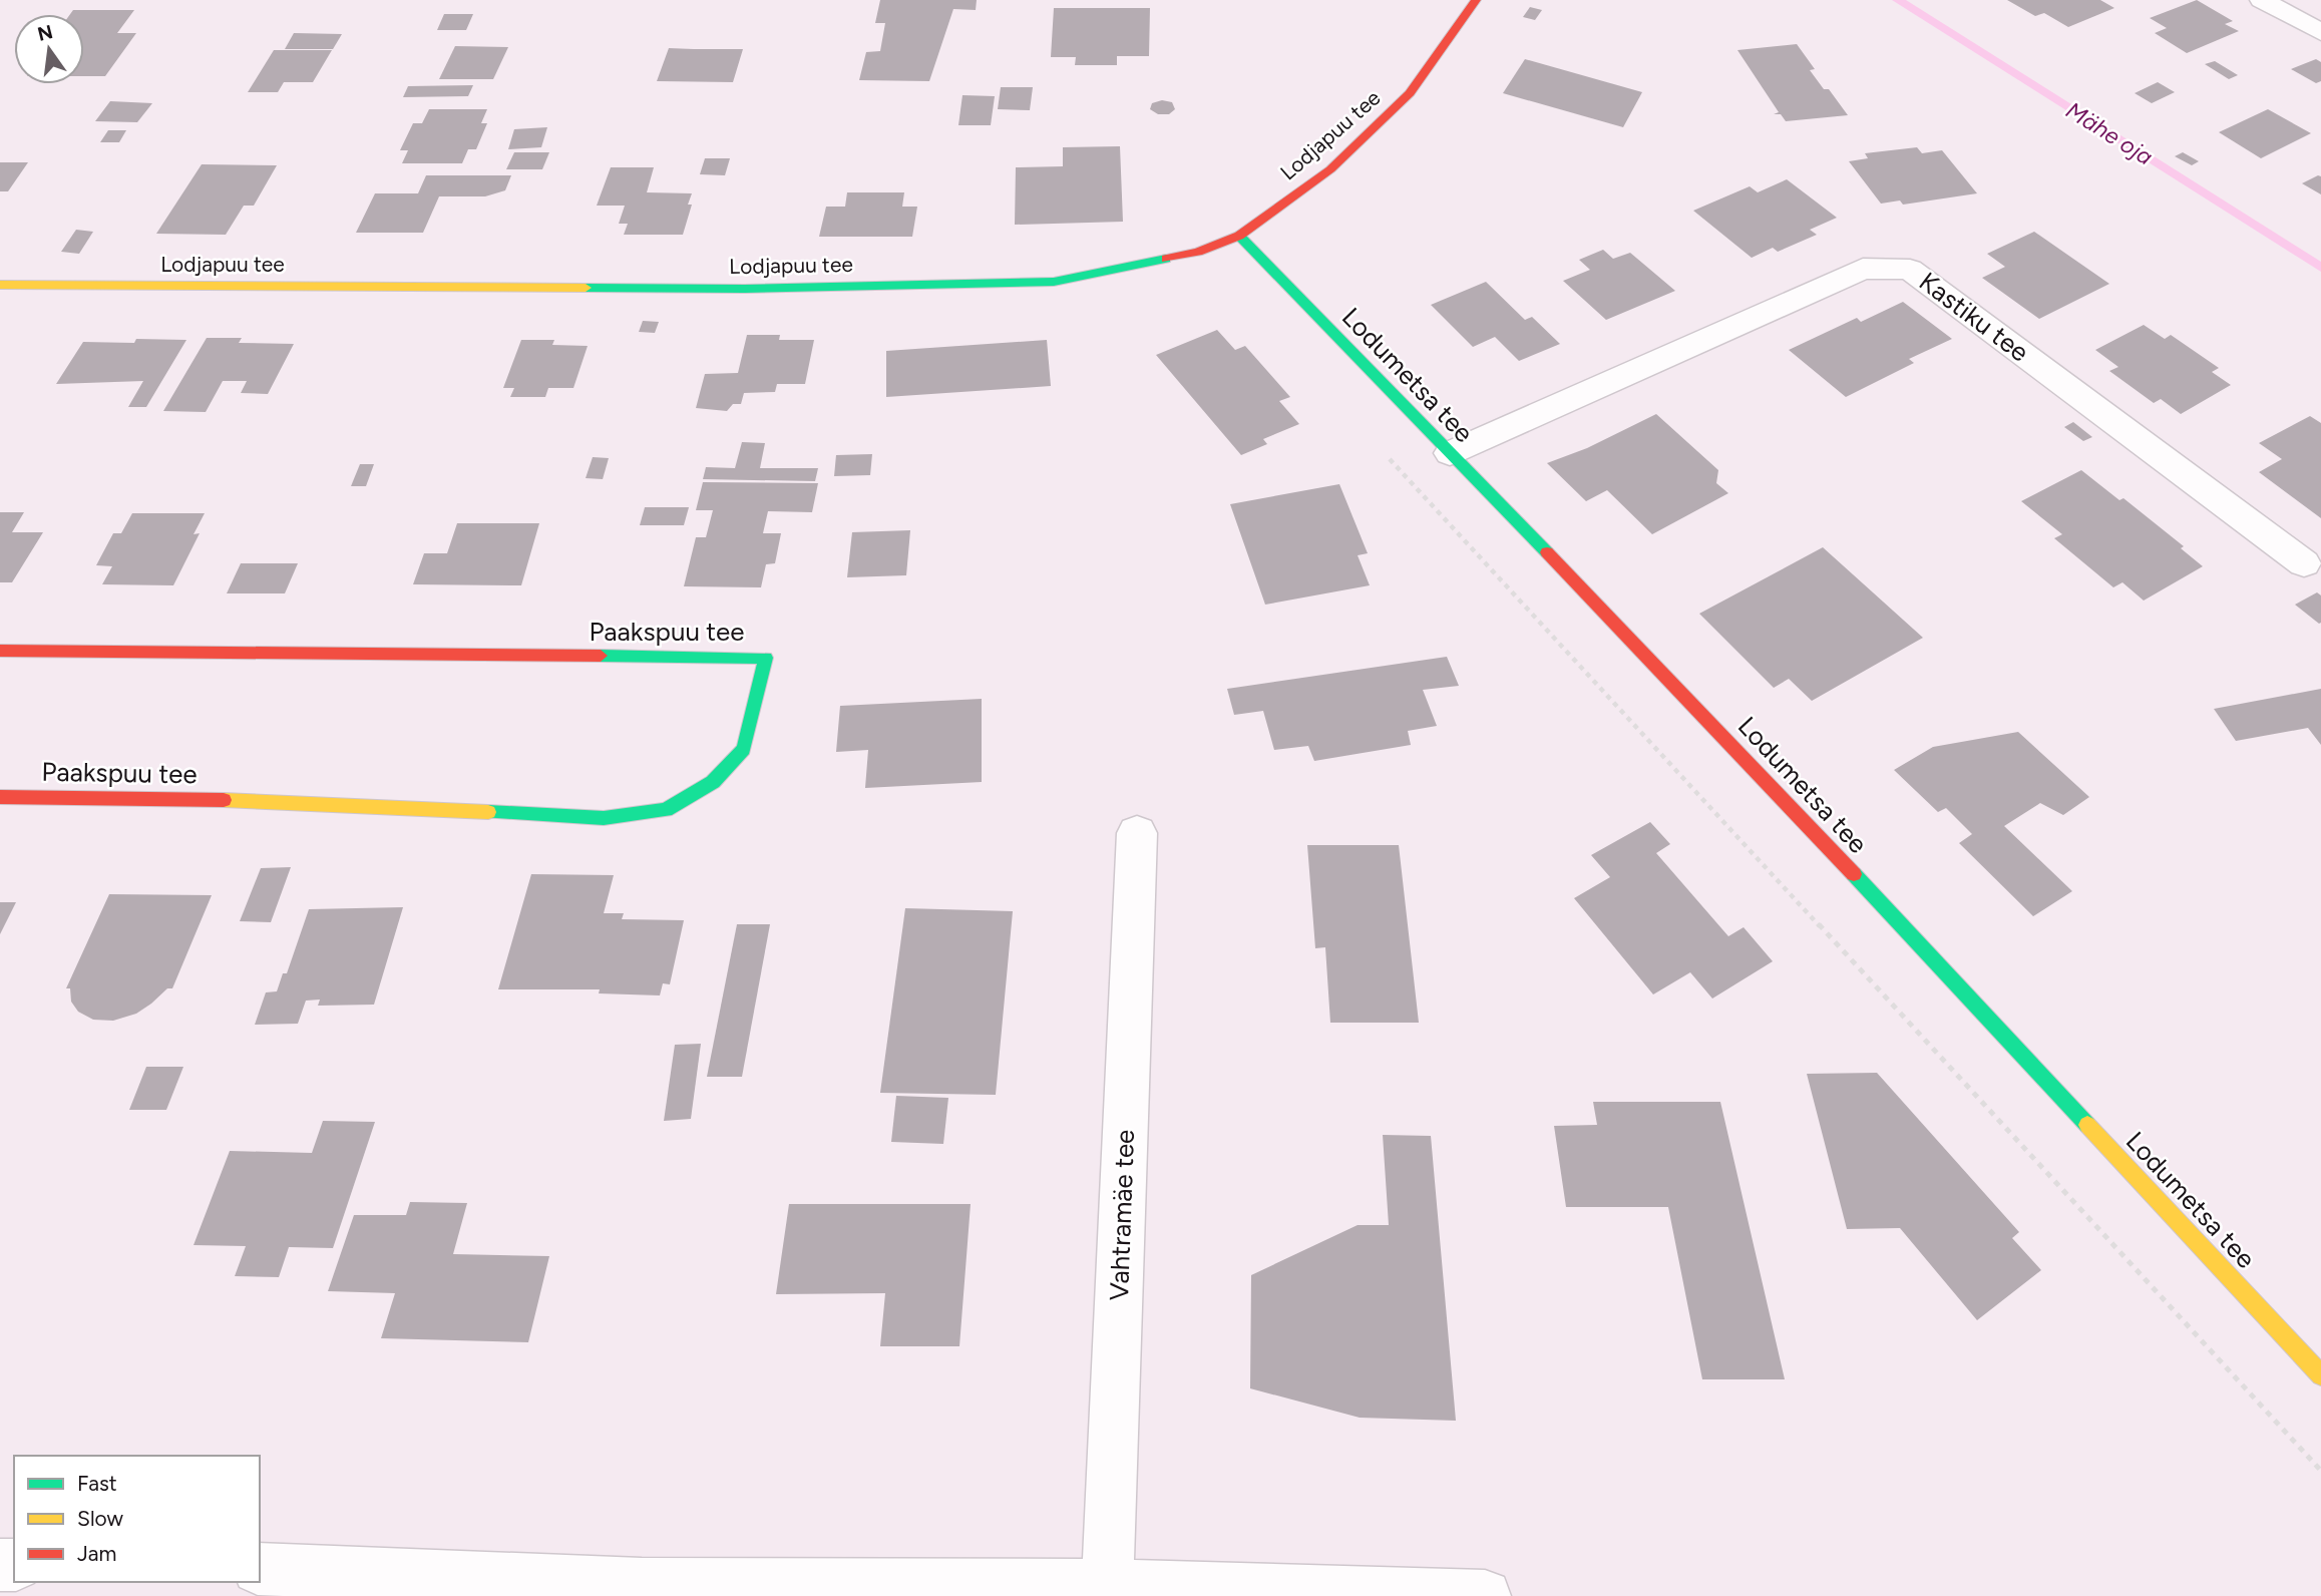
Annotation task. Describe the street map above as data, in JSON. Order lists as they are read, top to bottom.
{
  "streets": {
    "street": [
      "Lodjapuu tee",
      "Kastiku tee",
      "Lodumetsa tee",
      "Paakspuu tee",
      "Vahtramäe tee"
    ]
  },
  "crossings": [
    ["Lodjapuu tee", "Lodumetsa tee"],
    ["Kastiku tee", "Lodumetsa tee"]
  ],
  "water": ["Mähe oja"],
  "legend": ["Fast", "Slow", "Jam"],
  "north": "top"
}
